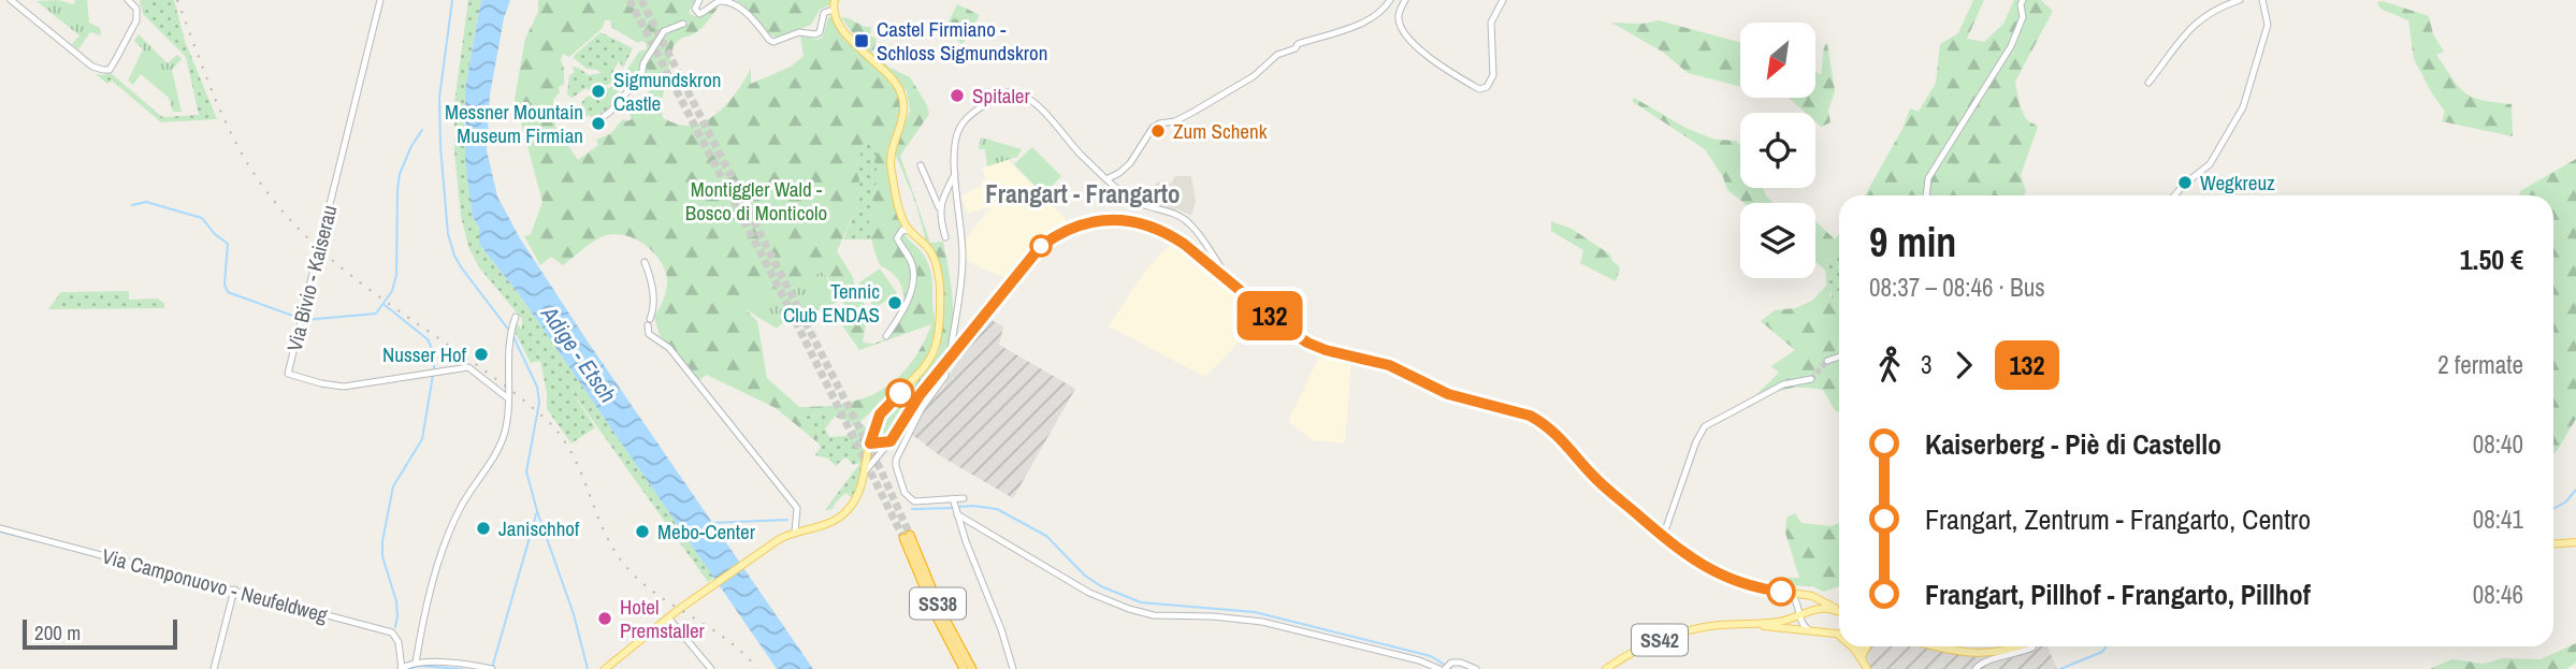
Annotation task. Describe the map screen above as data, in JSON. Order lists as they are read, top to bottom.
{
  "streets": {
    "highway": ["SS38"],
    "main road": ["SS42"],
    "street": ["Via Bivio - Kaiserau", "Via Camponuovo - Neufeldweg"]
  },
  "districts": ["Frangart - Frangarto"],
  "water": ["Adige - Etsch"],
  "parks": ["Montiggler Wald - Bosco di Monticolo"],
  "places": {
    "transit": ["Castel Firmiano - Schloss Sigmundskron"],
    "other": [
      "Sigmundskron Castle",
      "Spitaler",
      "Messner Mountain Museum Firmian",
      "Zum Schenk",
      "Wegkreuz",
      "Tennic Club ENDAS",
      "Nusser Hof",
      "Janischhof",
      "Mebo-Center",
      "Hotel Premstaller"
    ]
  },
  "lines": ["bus line 132"],
  "scale_bar": "200 m",
  "north": "bottom left",
  "page": {
    "on_map": "132",
    "heading": ["9 min", "08:37 – 08:46 · Bus", "1.50 €"],
    "legs": ["3", "132", "2 fermate"],
    "list": [
      {
        "name": "Kaiserberg - Piè di Castello",
        "value": "08:40"
      },
      {
        "name": "Frangart, Zentrum - Frangarto, Centro",
        "value": "08:41"
      },
      {
        "name": "Frangart, Pillhof - Frangarto, Pillhof",
        "value": "08:46"
      }
    ],
    "scale": "200 m"
  }
}
